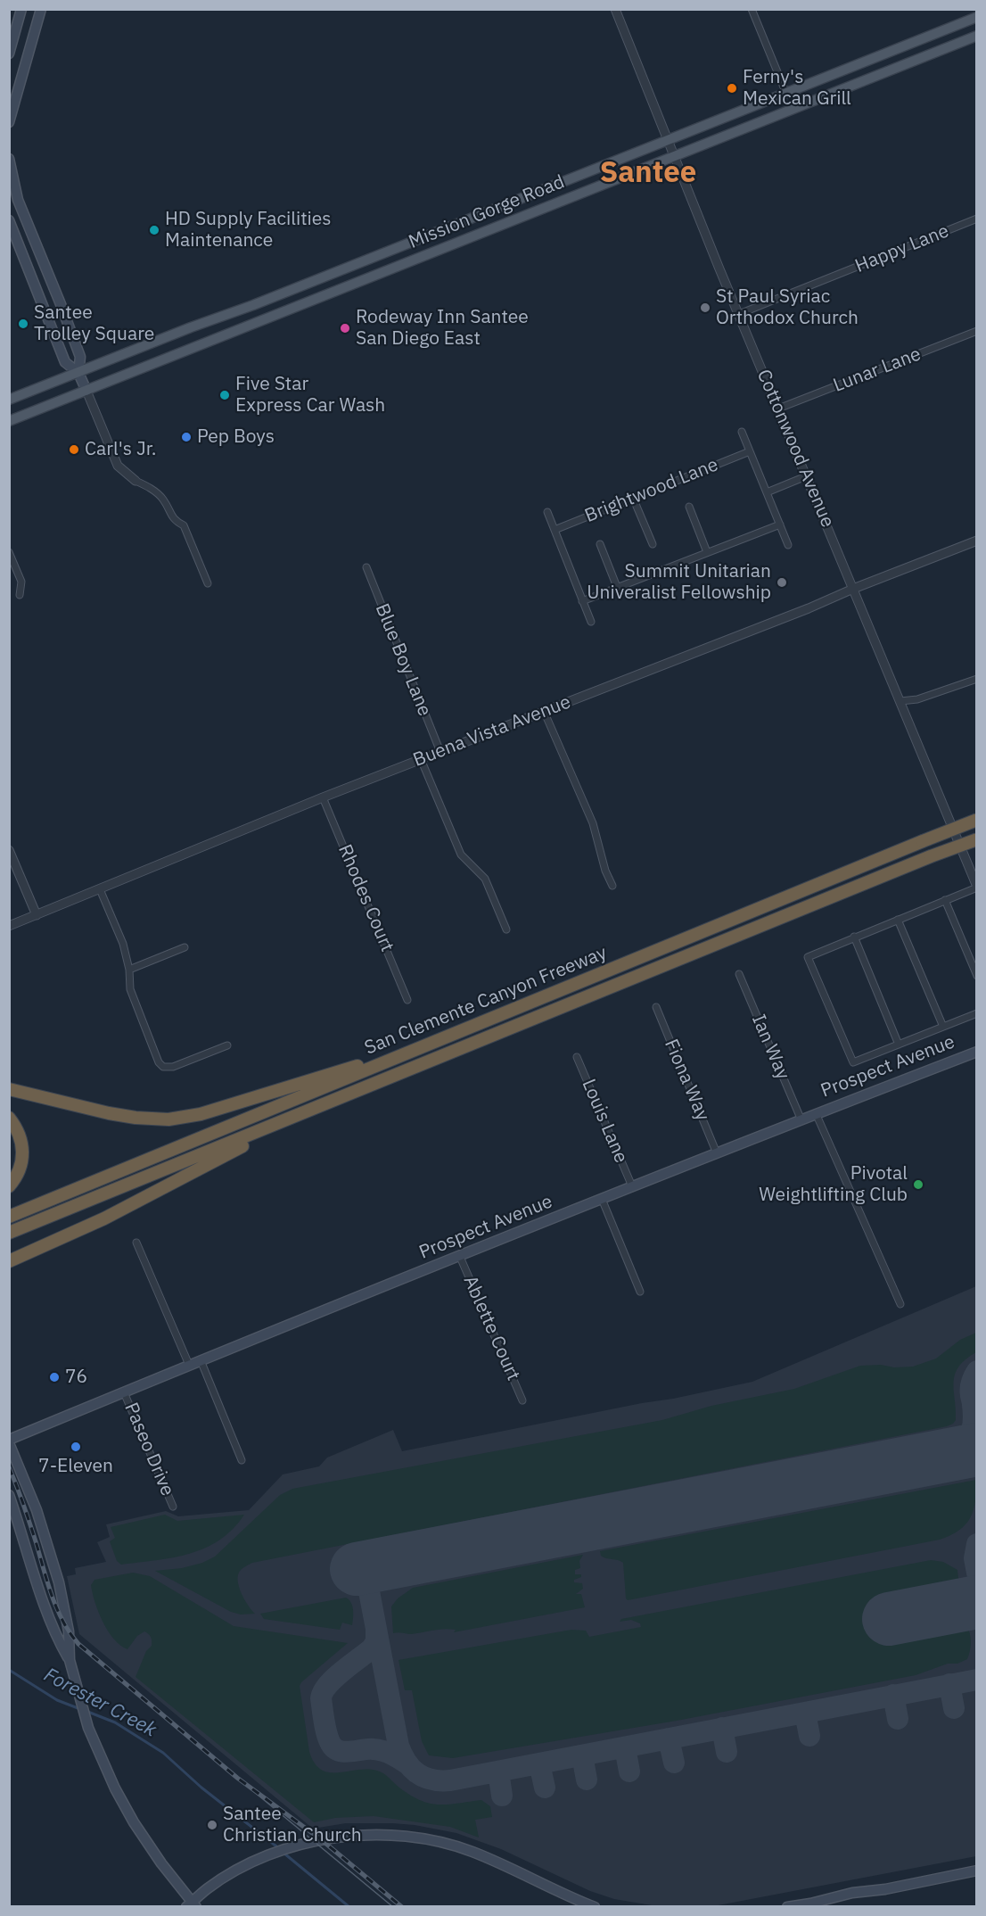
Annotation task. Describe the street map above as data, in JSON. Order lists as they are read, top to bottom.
{
  "streets": {
    "highway": ["San Clemente Canyon Freeway"],
    "main road": ["Mission Gorge Road", "Prospect Avenue"],
    "street": [
      "Happy Lane",
      "Lunar Lane",
      "Cottonwood Avenue",
      "Brightwood Lane",
      "Blue Boy Lane",
      "Buena Vista Avenue",
      "Rhodes Court",
      "Ian Way",
      "Fiona Way",
      "Louis Lane",
      "Ablette Court",
      "Paseo Drive"
    ]
  },
  "crossings": [
    ["Mission Gorge Road", "Cottonwood Avenue"],
    ["Happy Lane", "Cottonwood Avenue"],
    ["Lunar Lane", "Cottonwood Avenue"],
    ["Cottonwood Avenue", "Buena Vista Avenue"],
    ["Blue Boy Lane", "Buena Vista Avenue"],
    ["Buena Vista Avenue", "Rhodes Court"],
    ["Ian Way", "Prospect Avenue"],
    ["Prospect Avenue", "Fiona Way"],
    ["Prospect Avenue", "Louis Lane"],
    ["Prospect Avenue", "Ablette Court"],
    ["Prospect Avenue", "Paseo Drive"]
  ],
  "districts": ["Santee"],
  "water": ["Forester Creek"],
  "places": [
    "Ferny's Mexican Grill",
    "HD Supply Facilities Maintenance",
    "St Paul Syriac Orthodox Church",
    "Santee Trolley Square",
    "Rodeway Inn Santee San Diego East",
    "Five Star Express Car Wash",
    "Pep Boys",
    "Carl's Jr.",
    "Summit Unitarian Univeralist Fellowship",
    "Pivotal Weightlifting Club",
    "76",
    "7-Eleven",
    "Santee Christian Church"
  ]
}
